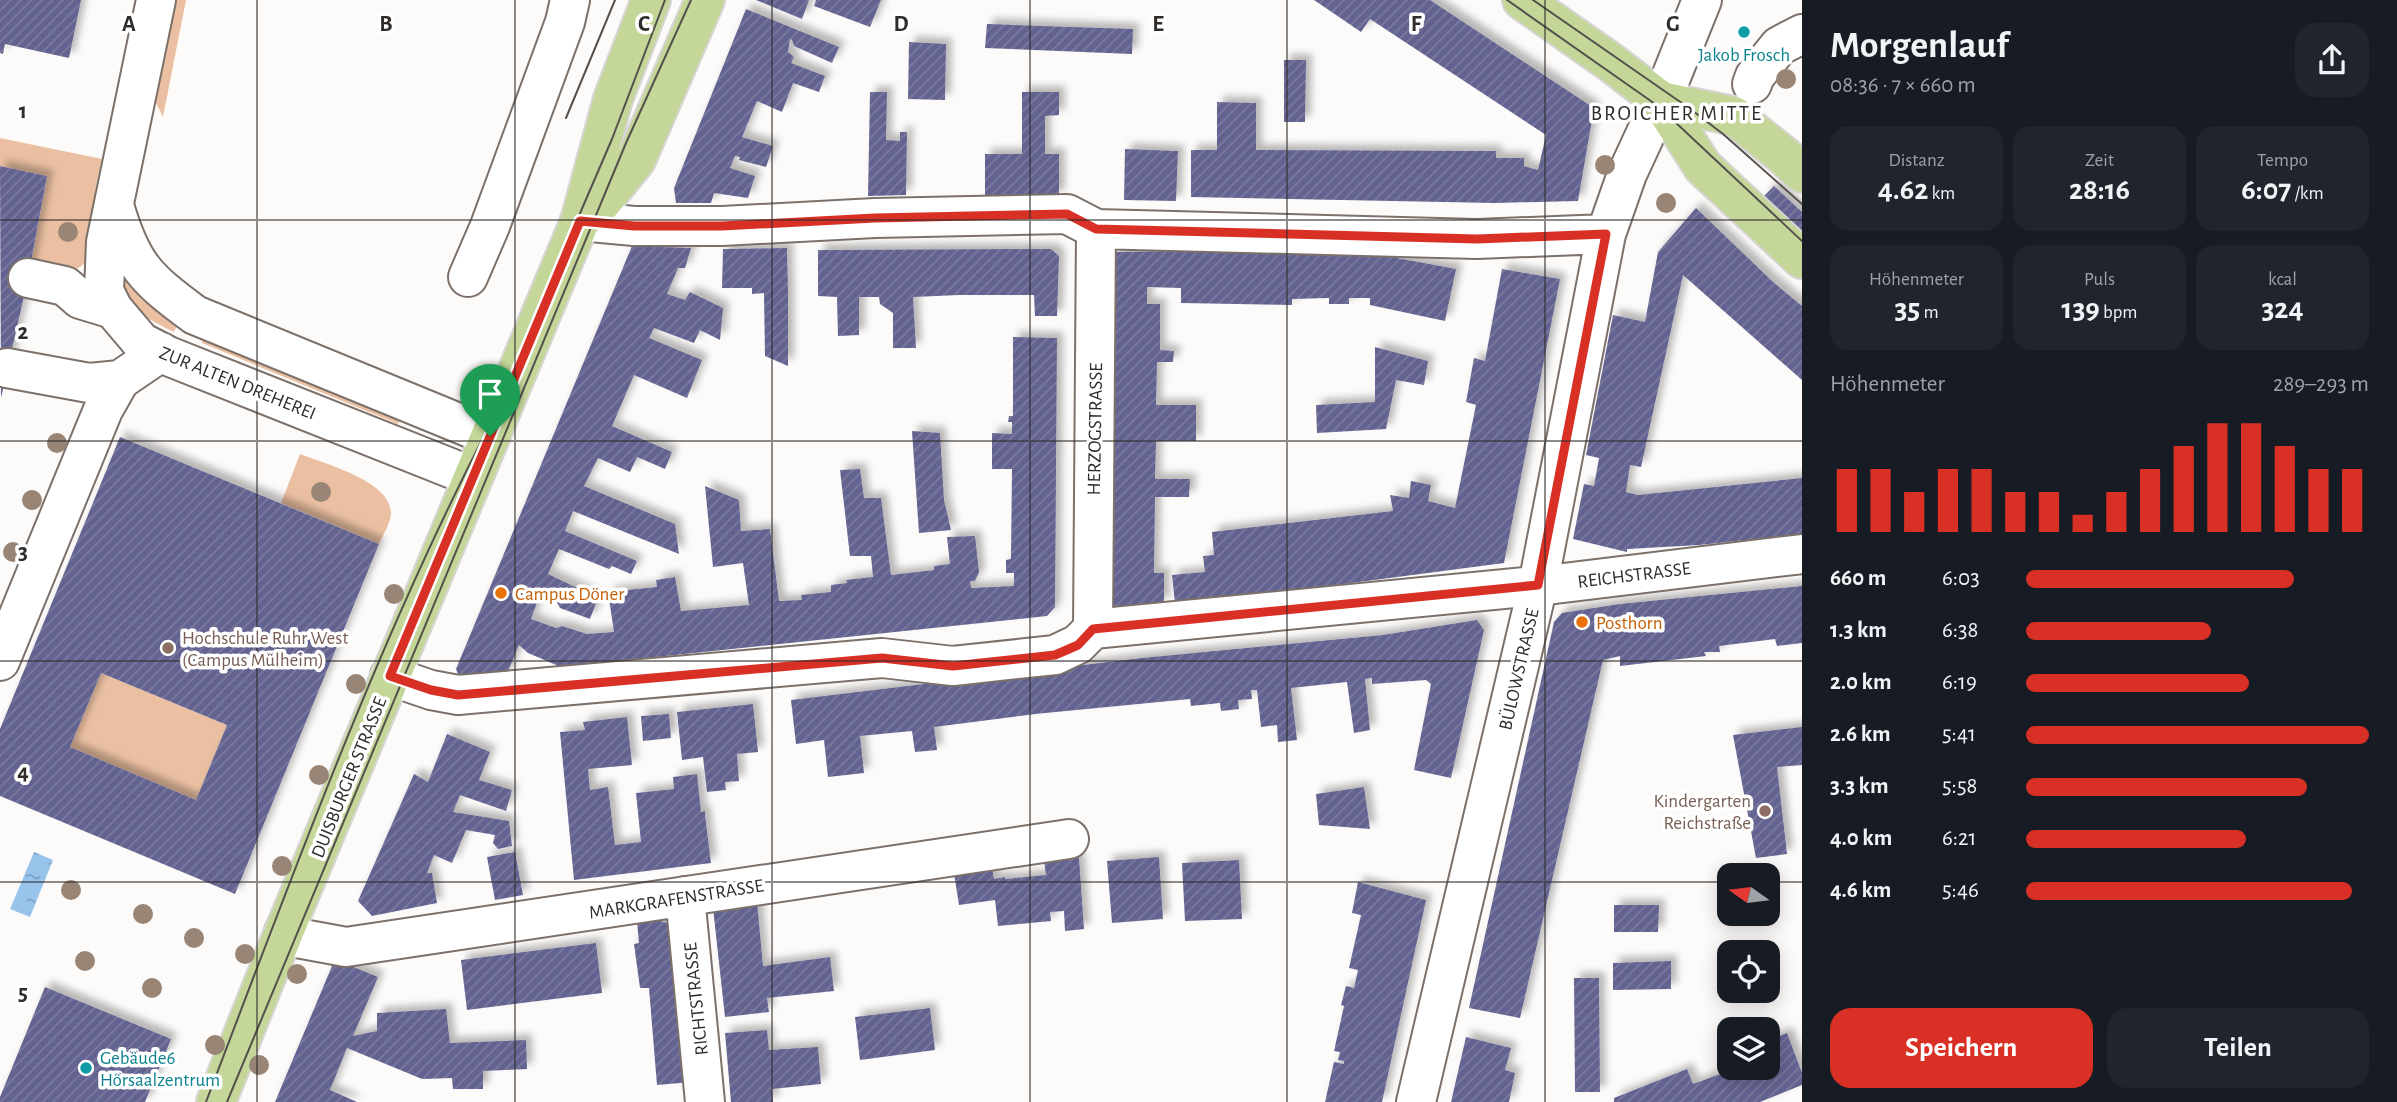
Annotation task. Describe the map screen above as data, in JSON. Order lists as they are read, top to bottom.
{
  "streets": {
    "main road": ["DUISBURGER STRASSE"],
    "street": [
      "ZUR ALTEN DREHEREI",
      "HERZOGSTRASSE",
      "REICHSTRASSE",
      "BÜLOWSTRASSE",
      "MARKGRAFENSTRASSE",
      "RICHTSTRASSE"
    ]
  },
  "crossings": [
    ["ZUR ALTEN DREHEREI", "DUISBURGER STRASSE"],
    ["HERZOGSTRASSE", "REICHSTRASSE"],
    ["REICHSTRASSE", "BÜLOWSTRASSE"],
    ["DUISBURGER STRASSE", "MARKGRAFENSTRASSE"],
    ["MARKGRAFENSTRASSE", "RICHTSTRASSE"]
  ],
  "districts": ["BROICHER MITTE"],
  "places": [
    "Jakob Frosch",
    "Campus Döner",
    "Posthorn",
    "Hochschule Ruhr West (Campus Mülheim)",
    "Kindergarten Reichstraße",
    "Gebäude6 Hörsaalzentrum"
  ],
  "north": "left",
  "page": {
    "heading": ["Morgenlauf", "08:36 · 7 × 660 m"],
    "stats": [
      ["Distanz", "4.62 km"],
      ["Zeit", "28:16"],
      ["Tempo", "6:07 /km"],
      ["Höhenmeter", "35 m"],
      ["Puls", "139 bpm"],
      ["kcal", "324"]
    ],
    "chart": ["Höhenmeter", "289–293 m"],
    "list": [
      {
        "name": "660 m",
        "note": "6:03"
      },
      {
        "name": "1.3 km",
        "note": "6:38"
      },
      {
        "name": "2.0 km",
        "note": "6:19"
      },
      {
        "name": "2.6 km",
        "note": "5:41"
      },
      {
        "name": "3.3 km",
        "note": "5:58"
      },
      {
        "name": "4.0 km",
        "note": "6:21"
      },
      {
        "name": "4.6 km",
        "note": "5:46"
      }
    ],
    "buttons": ["Speichern", "Teilen"]
  },
  "grid": {
    "columns": [
      "A",
      "B",
      "C",
      "D",
      "E",
      "F",
      "G"
    ],
    "rows": [
      "1",
      "2",
      "3",
      "4",
      "5"
    ]
  }
}
